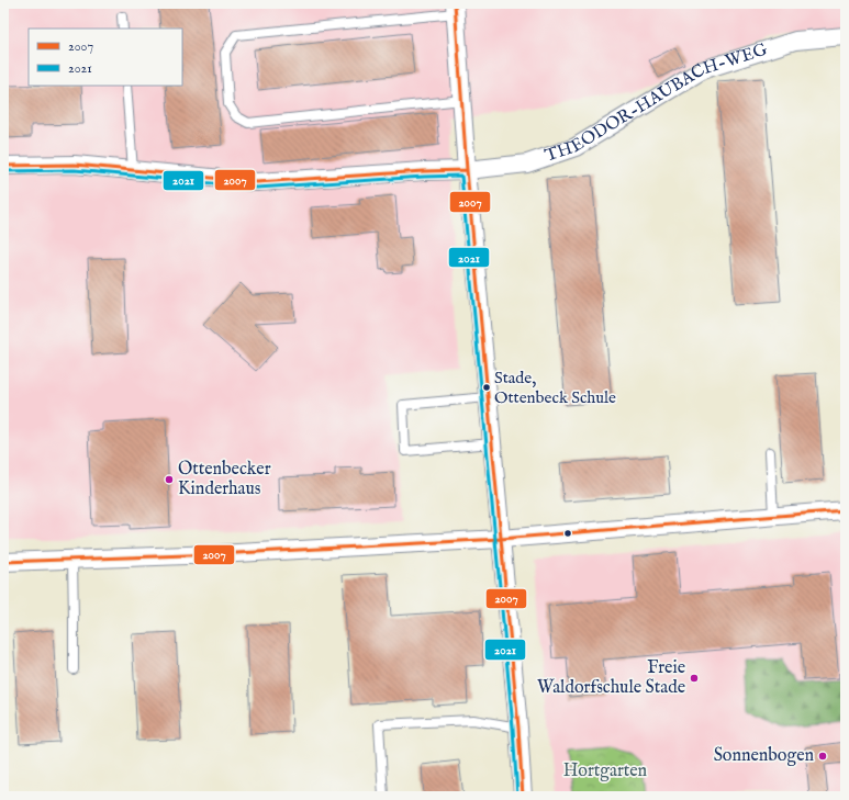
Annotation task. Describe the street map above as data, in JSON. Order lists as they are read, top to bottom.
{
  "streets": {
    "street": ["THEODOR-HAUBACH-WEG"]
  },
  "parks": ["Hortgarten"],
  "places": [
    "Stade, Ottenbeck Schule",
    "Ottenbecker Kinderhaus",
    "Freie Waldorfschule Stade",
    "Sonnenbogen"
  ],
  "lines": ["transit line 2007", "transit line 2021"],
  "legend": ["2007", "2021"]
}
